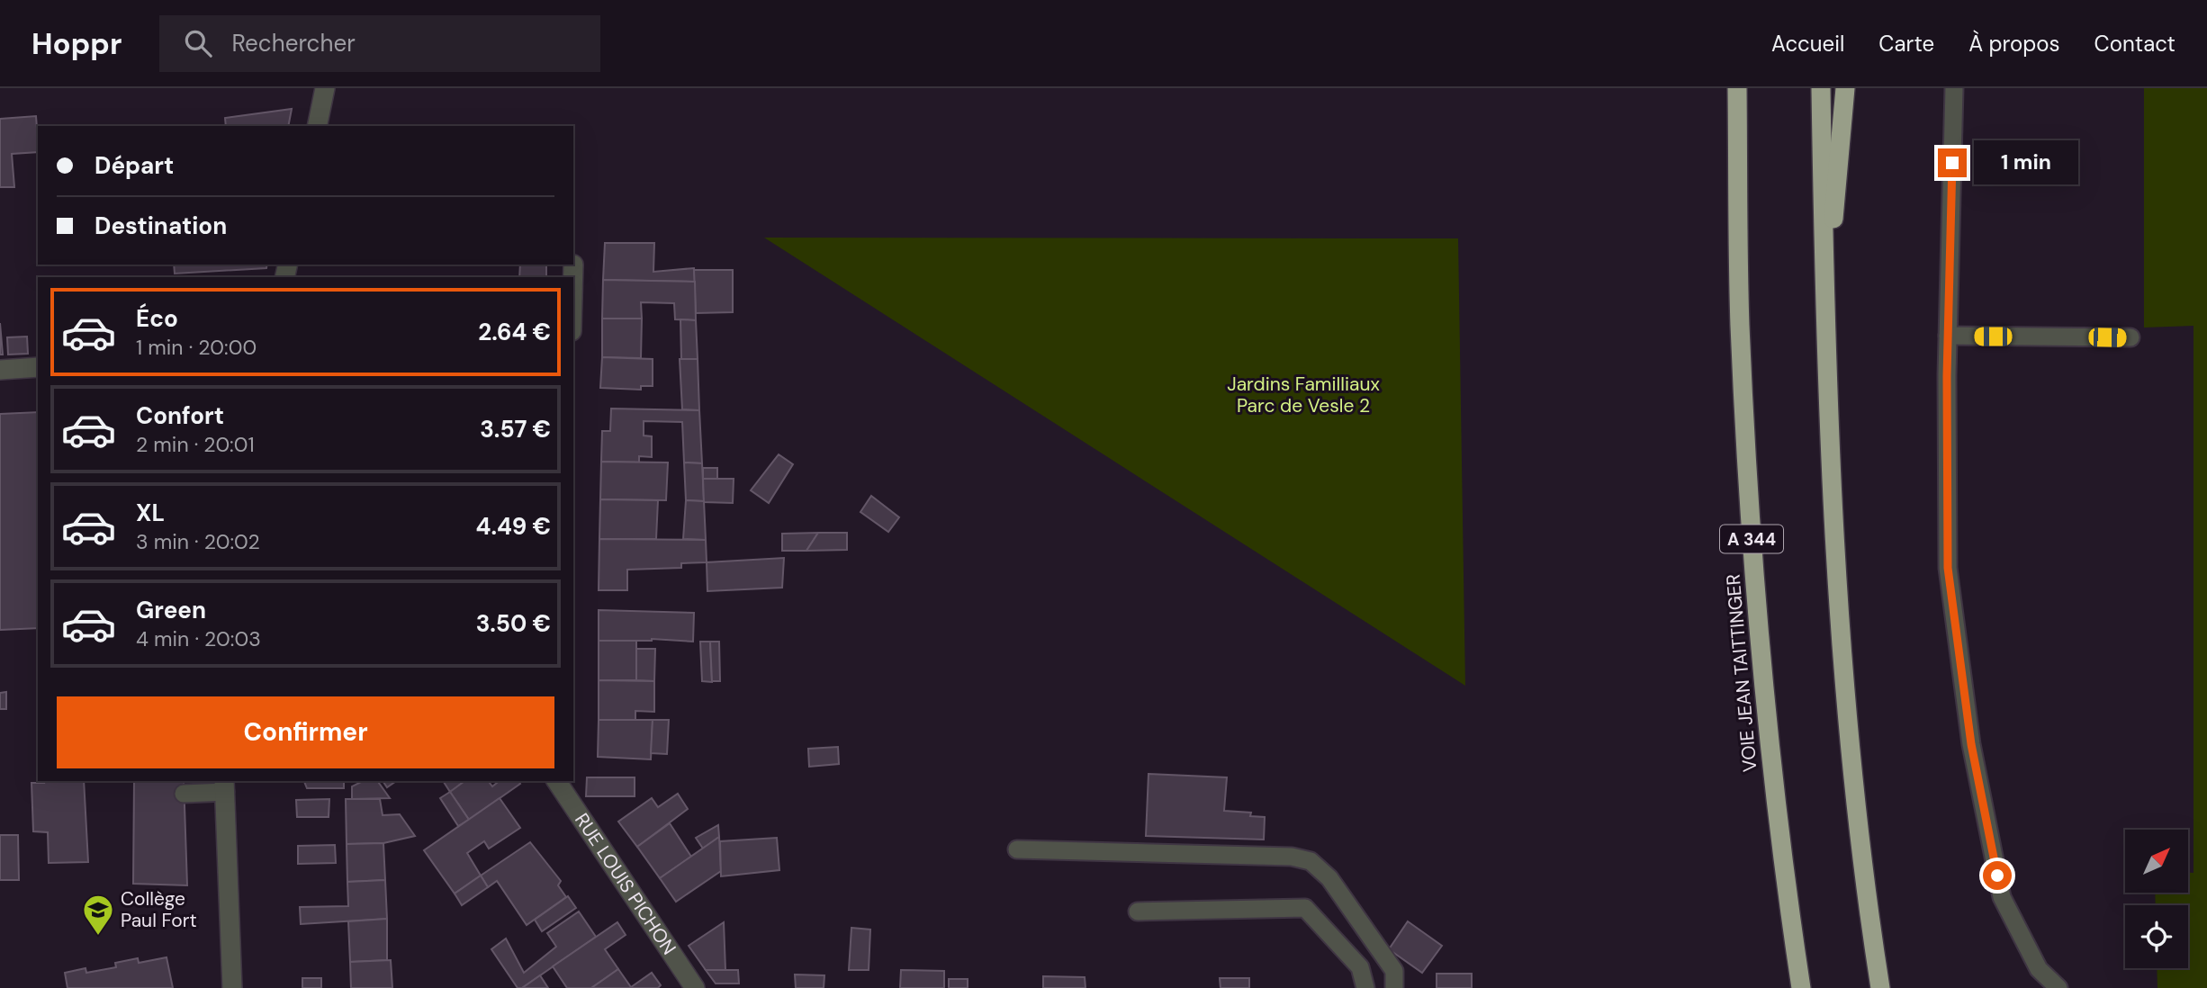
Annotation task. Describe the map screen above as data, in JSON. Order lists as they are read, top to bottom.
{
  "streets": {
    "highway": ["A 344", "VOIE JEAN TAITTINGER"],
    "street": ["RUE LOUIS PICHON"]
  },
  "parks": ["Jardins Familliaux Parc de Vesle 2"],
  "places": {
    "school or university": ["Collège Paul Fort"]
  },
  "north": "top right",
  "page": {
    "header": "Hoppr",
    "search": "Rechercher",
    "nav": [
      "Accueil",
      "Carte",
      "À propos",
      "Contact"
    ],
    "banner": ["Départ", "Destination"],
    "bubble": "1 min",
    "list": [
      {
        "name": "Éco",
        "note": "1 min · 20:00",
        "value": "2.64 €"
      },
      {
        "name": "Confort",
        "note": "2 min · 20:01",
        "value": "3.57 €"
      },
      {
        "name": "XL",
        "note": "3 min · 20:02",
        "value": "4.49 €"
      },
      {
        "name": "Green",
        "note": "4 min · 20:03",
        "value": "3.50 €"
      }
    ],
    "buttons": "Confirmer"
  }
}
